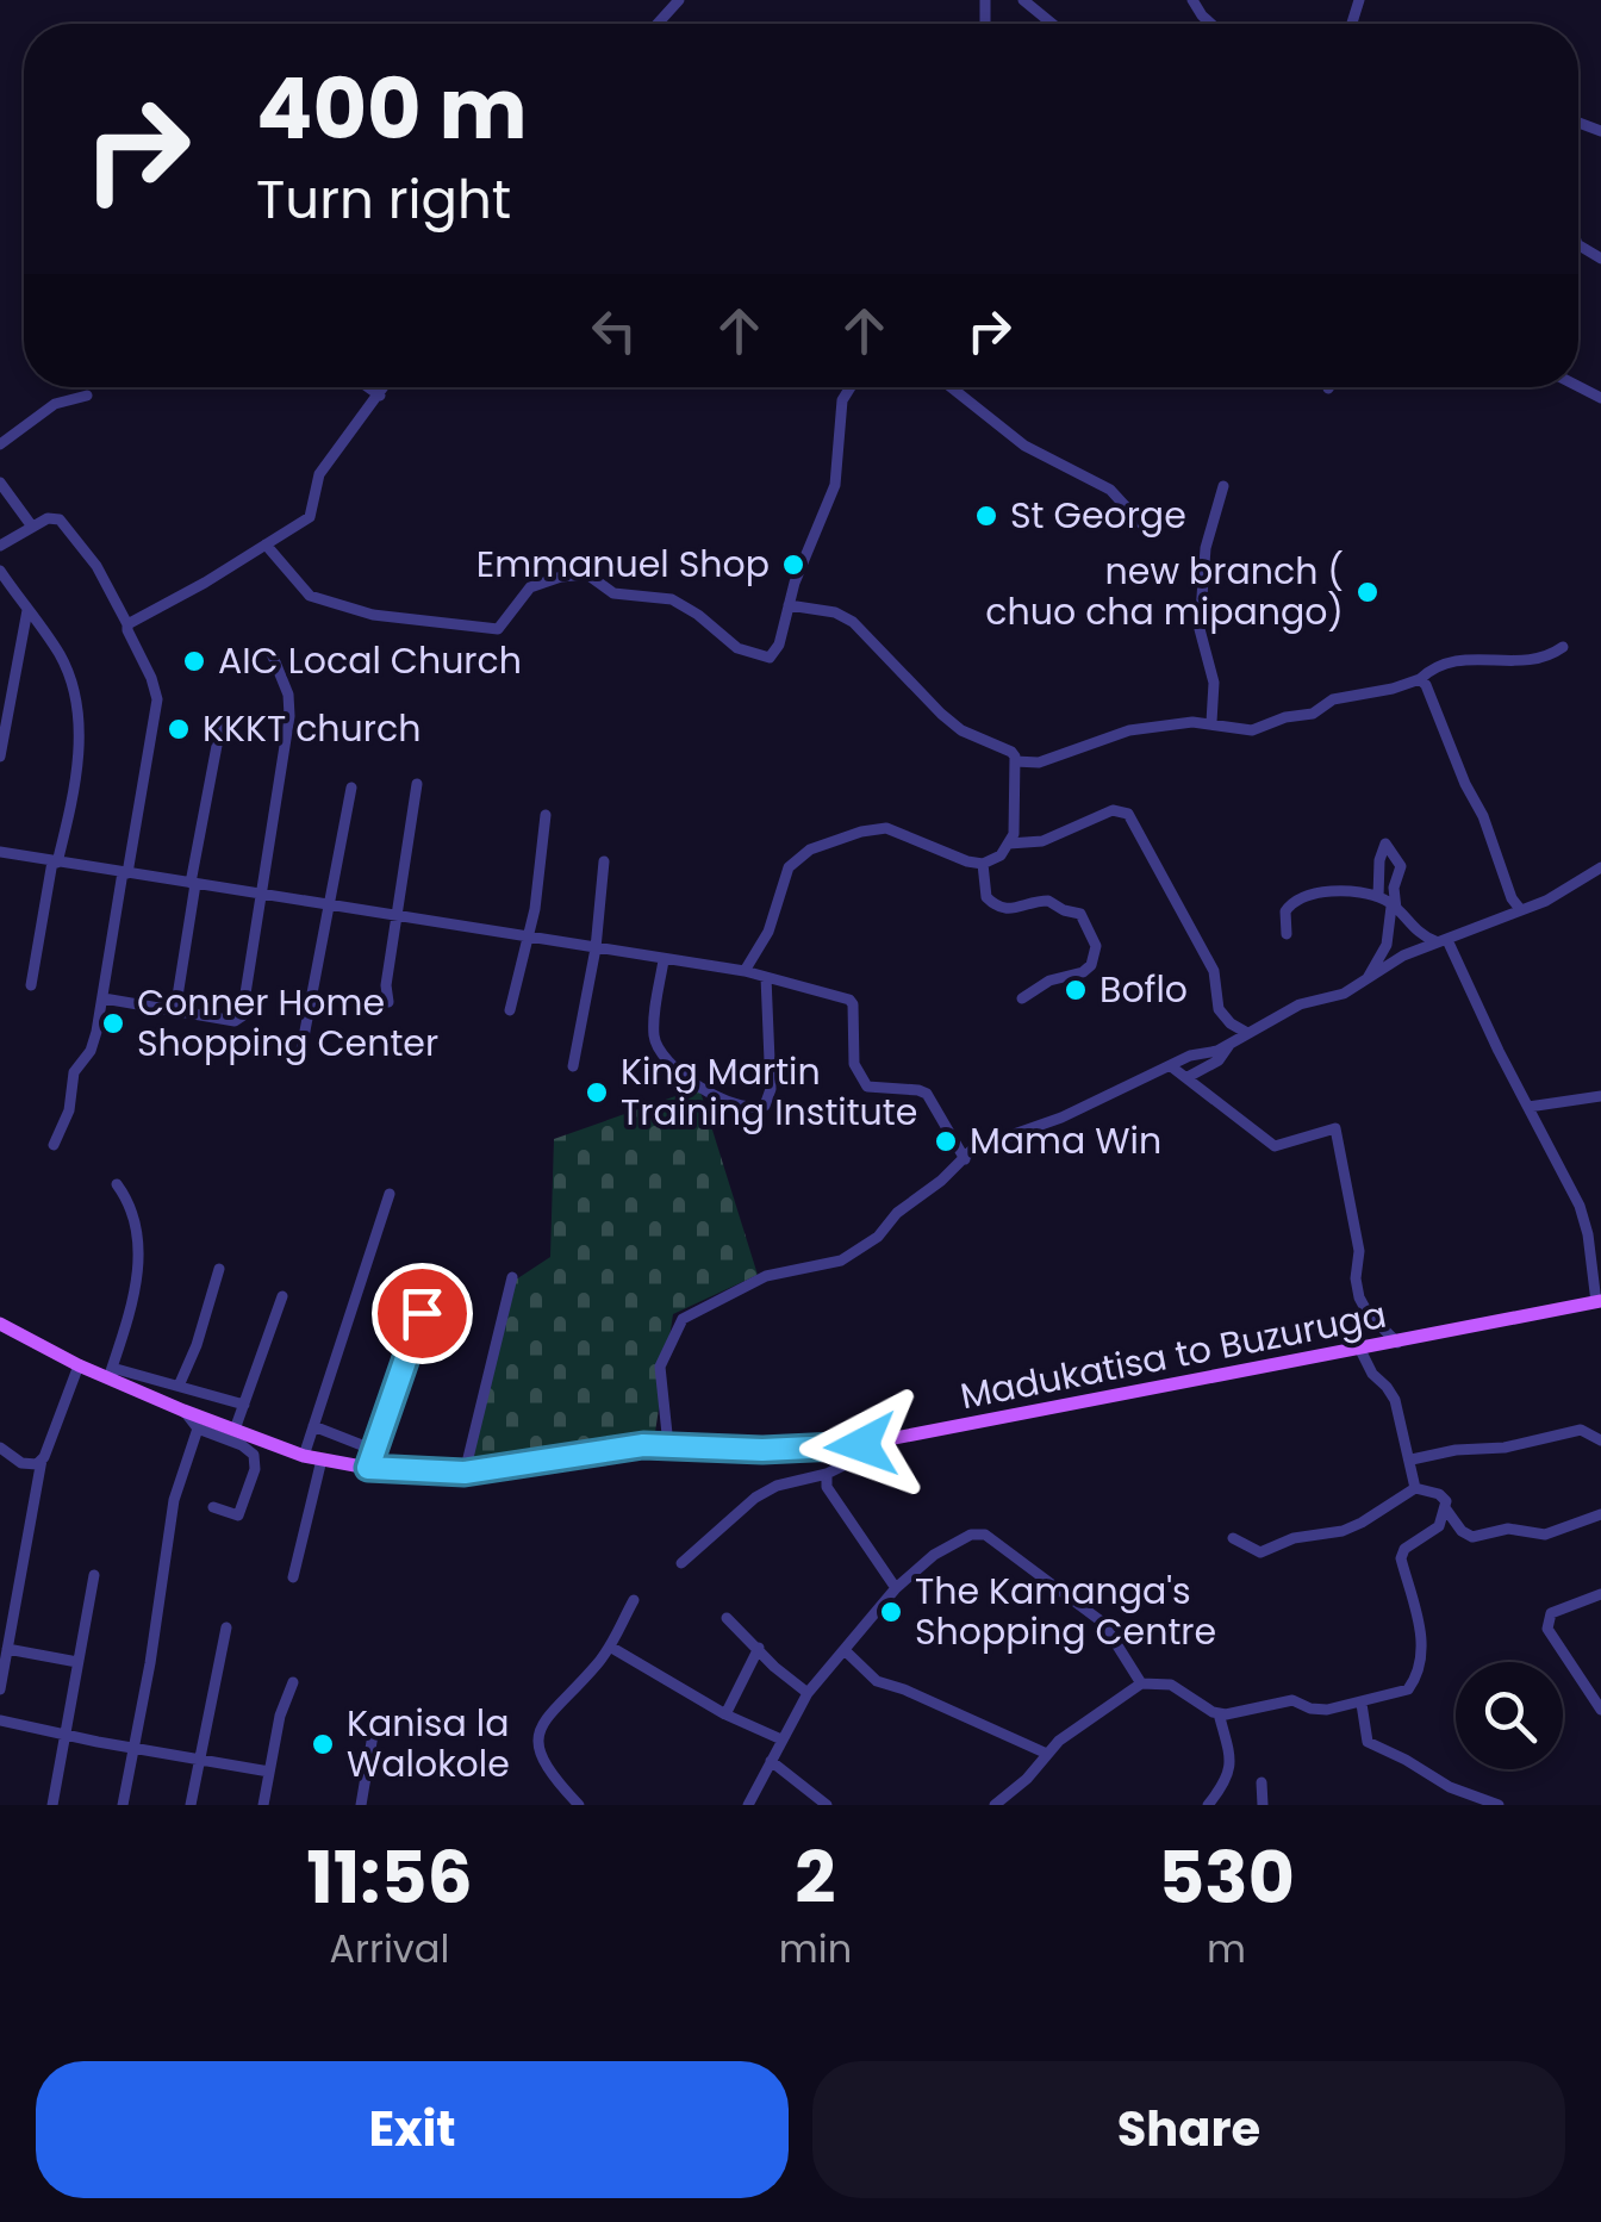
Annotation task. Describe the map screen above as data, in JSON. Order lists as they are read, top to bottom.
{
  "streets": {
    "main road": ["Madukatisa to Buzuruga"]
  },
  "places": [
    "St George",
    "Emmanuel Shop",
    "new branch ( chuo cha mipango)",
    "AIC Local Church",
    "KKKT church",
    "Boflo",
    "Conner Home Shopping Center",
    "King Martin Training Institute",
    "Mama Win",
    "The Kamanga's Shopping Centre",
    "Kanisa la Walokole"
  ],
  "page": {
    "turn": ["400 m", "Turn right"],
    "eta": [
      "11:56",
      "Arrival",
      "2",
      "min",
      "530",
      "m"
    ],
    "buttons": ["Exit", "Share"]
  }
}
